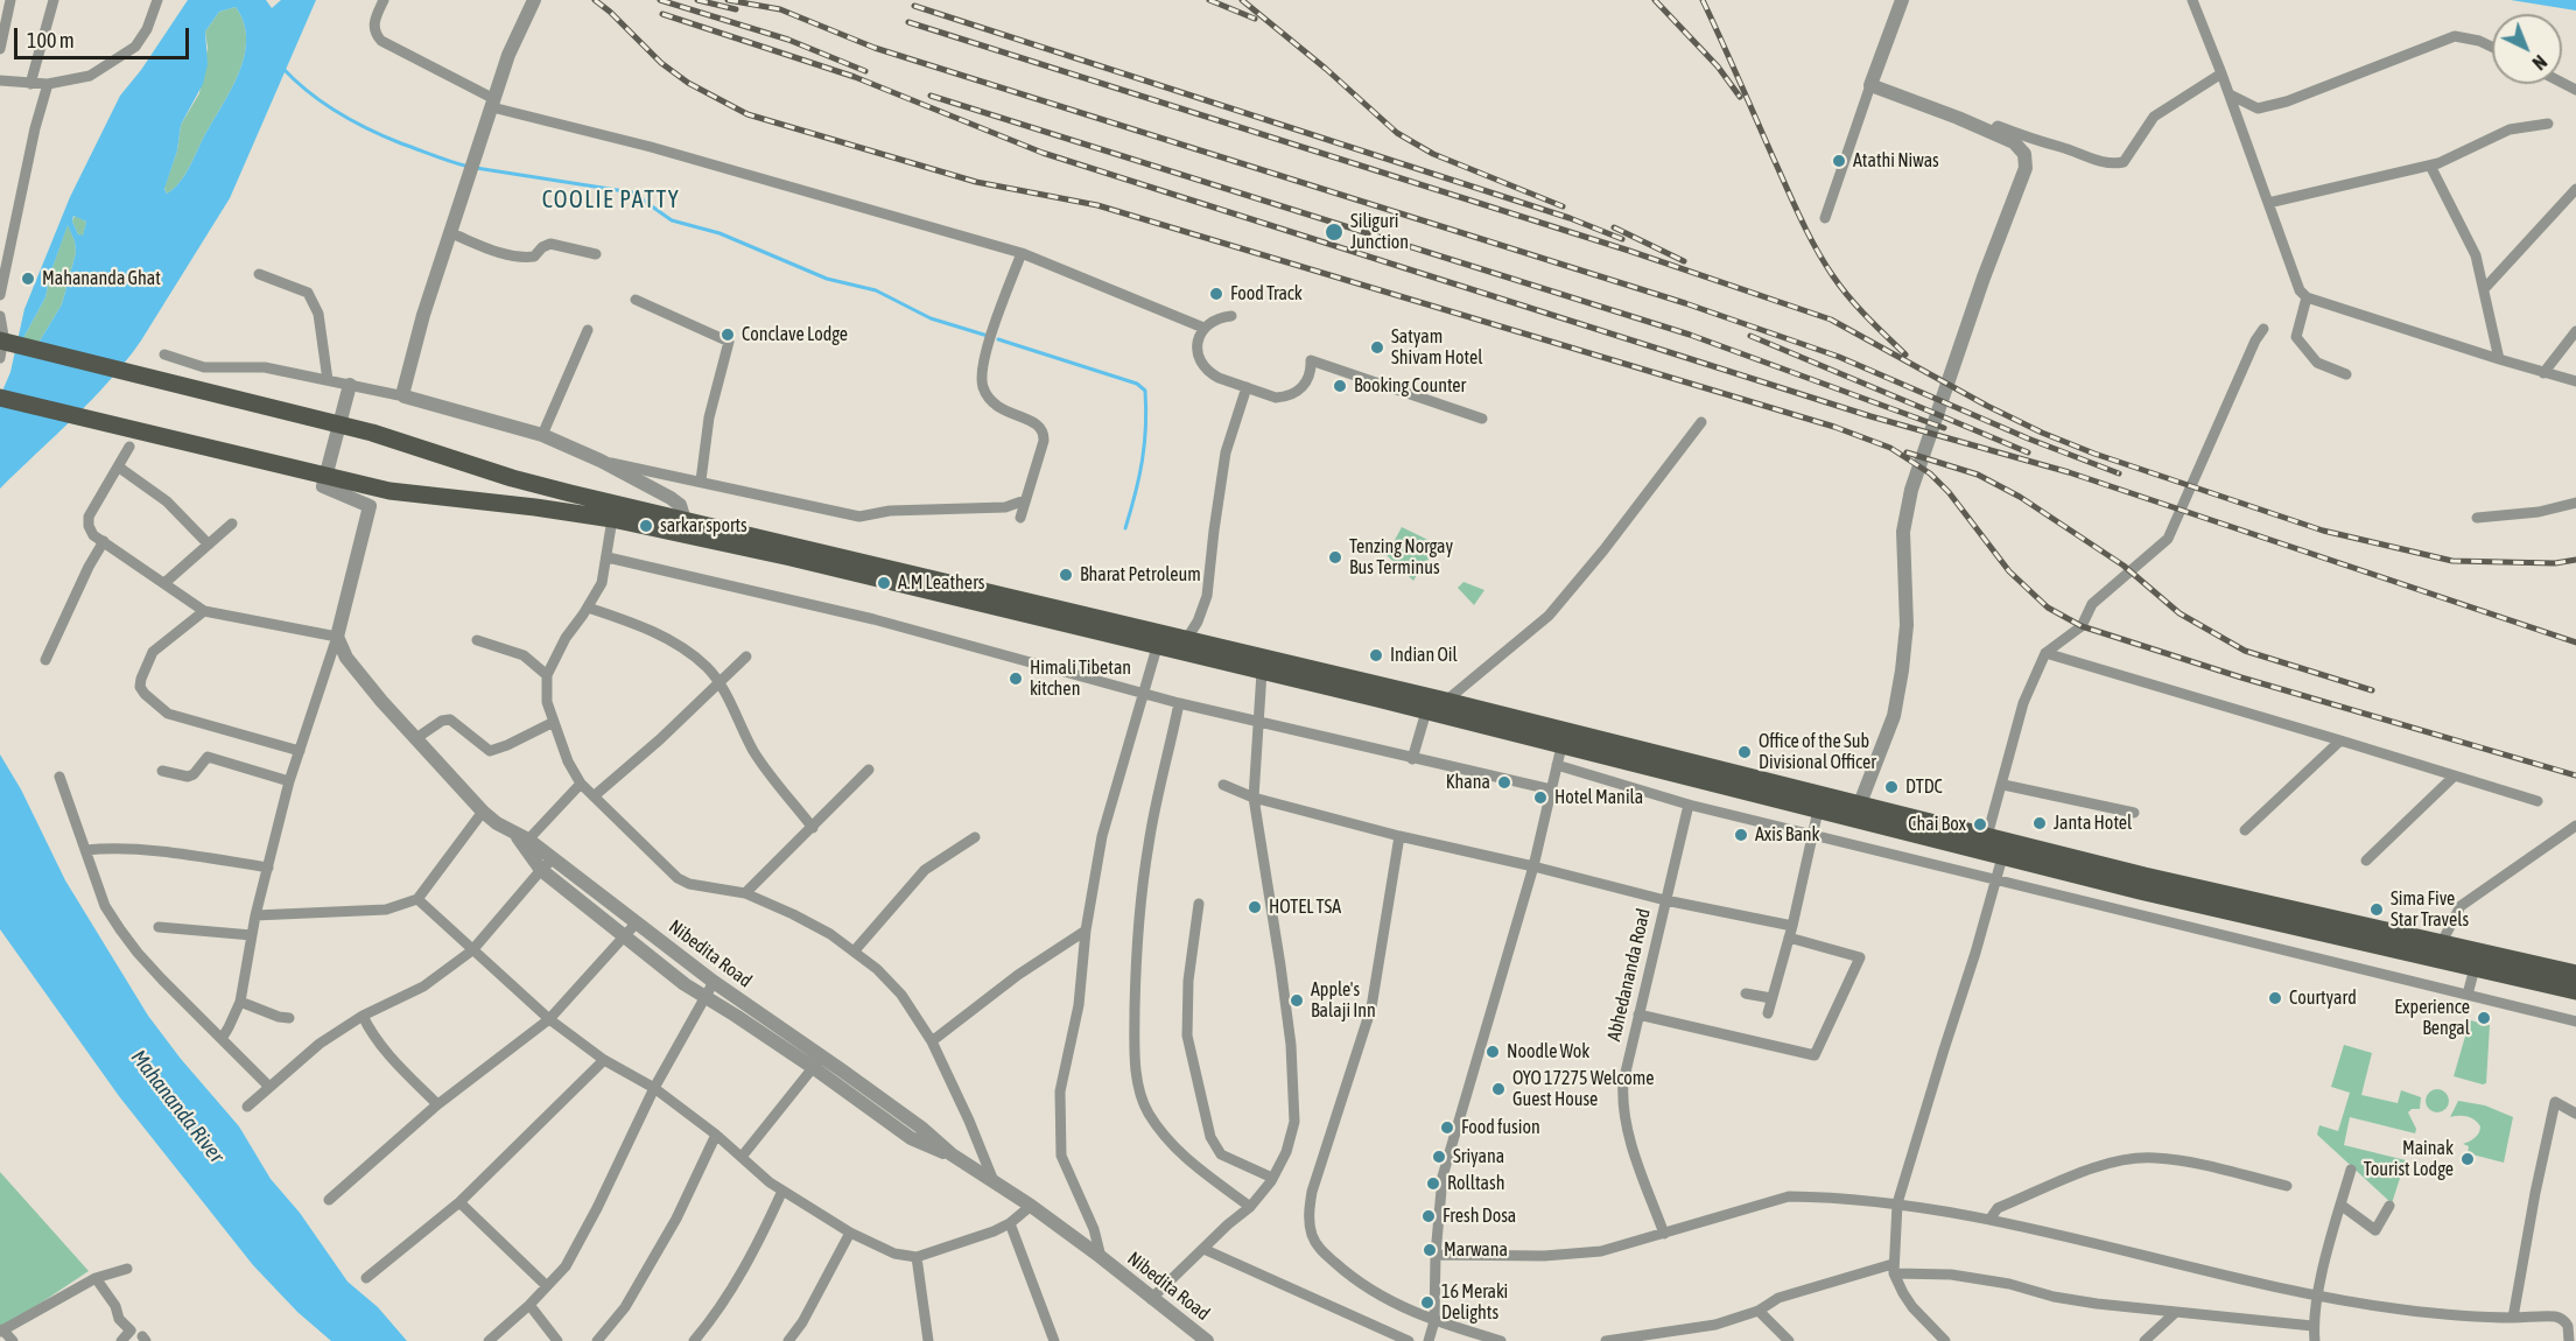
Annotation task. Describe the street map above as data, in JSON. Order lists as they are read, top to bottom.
{
  "streets": {
    "street": ["Nibedita Road", "Abhedananda Road"]
  },
  "districts": ["COOLIE PATTY"],
  "water": ["Mahananda River"],
  "places": [
    "Atathi Niwas",
    "Siliguri Junction",
    "Mahananda Ghat",
    "Food Track",
    "Conclave Lodge",
    "Satyam Shivam Hotel",
    "Booking Counter",
    "sarkar sports",
    "Tenzing Norgay Bus Terminus",
    "Bharat Petroleum",
    "A.M Leathers",
    "Indian Oil",
    "Himali Tibetan kitchen",
    "Office of the Sub Divisional Officer",
    "Khana",
    "DTDC",
    "Hotel Manila",
    "Janta Hotel",
    "Chai Box",
    "Axis Bank",
    "HOTEL TSA",
    "Sima Five Star Travels",
    "Courtyard",
    "Apple's Balaji Inn",
    "Experience Bengal",
    "Noodle Wok",
    "OYO 17275 Welcome Guest House",
    "Food fusion",
    "Sriyana",
    "Mainak Tourist Lodge",
    "Rolltash",
    "Fresh Dosa",
    "Marwana",
    "16 Meraki Delights"
  ],
  "scale_bar": "100 m",
  "north": "bottom right"
}
